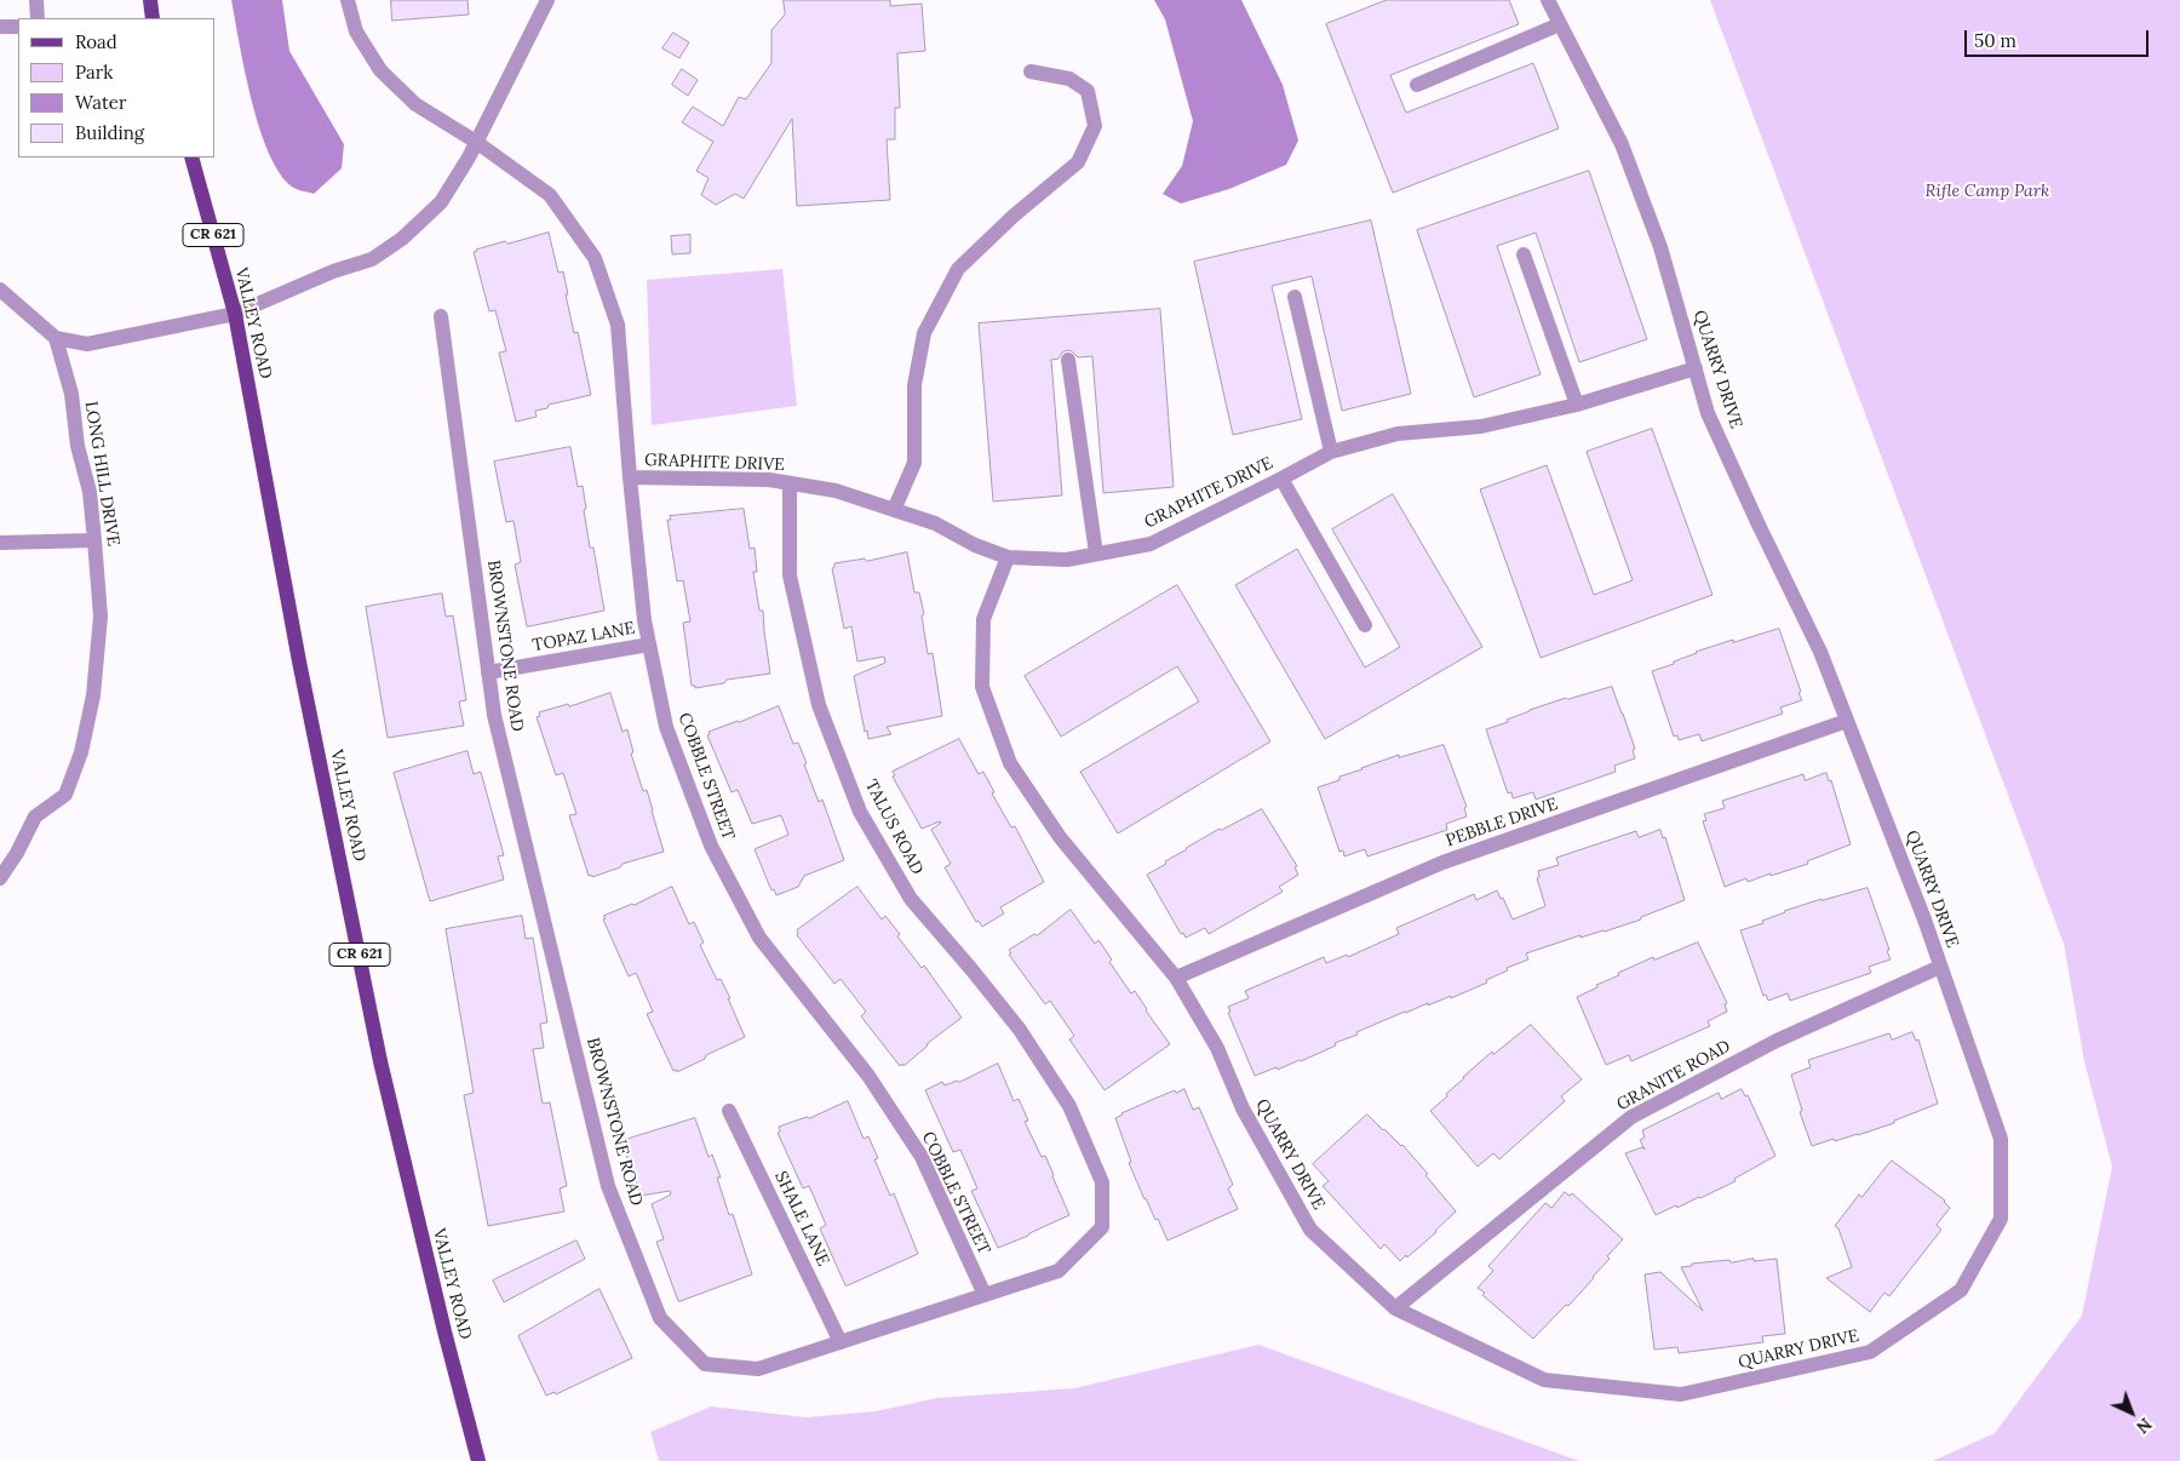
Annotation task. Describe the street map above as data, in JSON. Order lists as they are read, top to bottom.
{
  "streets": {
    "main road": ["CR 621", "VALLEY ROAD"],
    "street": [
      "QUARRY DRIVE",
      "GRAPHITE DRIVE",
      "LONG HILL DRIVE",
      "TOPAZ LANE",
      "BROWNSTONE ROAD",
      "COBBLE STREET",
      "PEBBLE DRIVE",
      "TALUS ROAD",
      "GRANITE ROAD",
      "SHALE LANE"
    ]
  },
  "crossings": [
    ["QUARRY DRIVE", "GRAPHITE DRIVE"],
    ["QUARRY DRIVE", "PEBBLE DRIVE"],
    ["QUARRY DRIVE", "GRANITE ROAD"],
    ["GRAPHITE DRIVE", "COBBLE STREET"],
    ["GRAPHITE DRIVE", "TALUS ROAD"],
    ["TOPAZ LANE", "BROWNSTONE ROAD"],
    ["TOPAZ LANE", "COBBLE STREET"],
    ["BROWNSTONE ROAD", "COBBLE STREET"],
    ["BROWNSTONE ROAD", "TALUS ROAD"],
    ["BROWNSTONE ROAD", "SHALE LANE"]
  ],
  "parks": ["Rifle Camp Park"],
  "legend": [
    "Road",
    "Park",
    "Water",
    "Building"
  ],
  "scale_bar": "50 m",
  "north": "bottom right"
}
